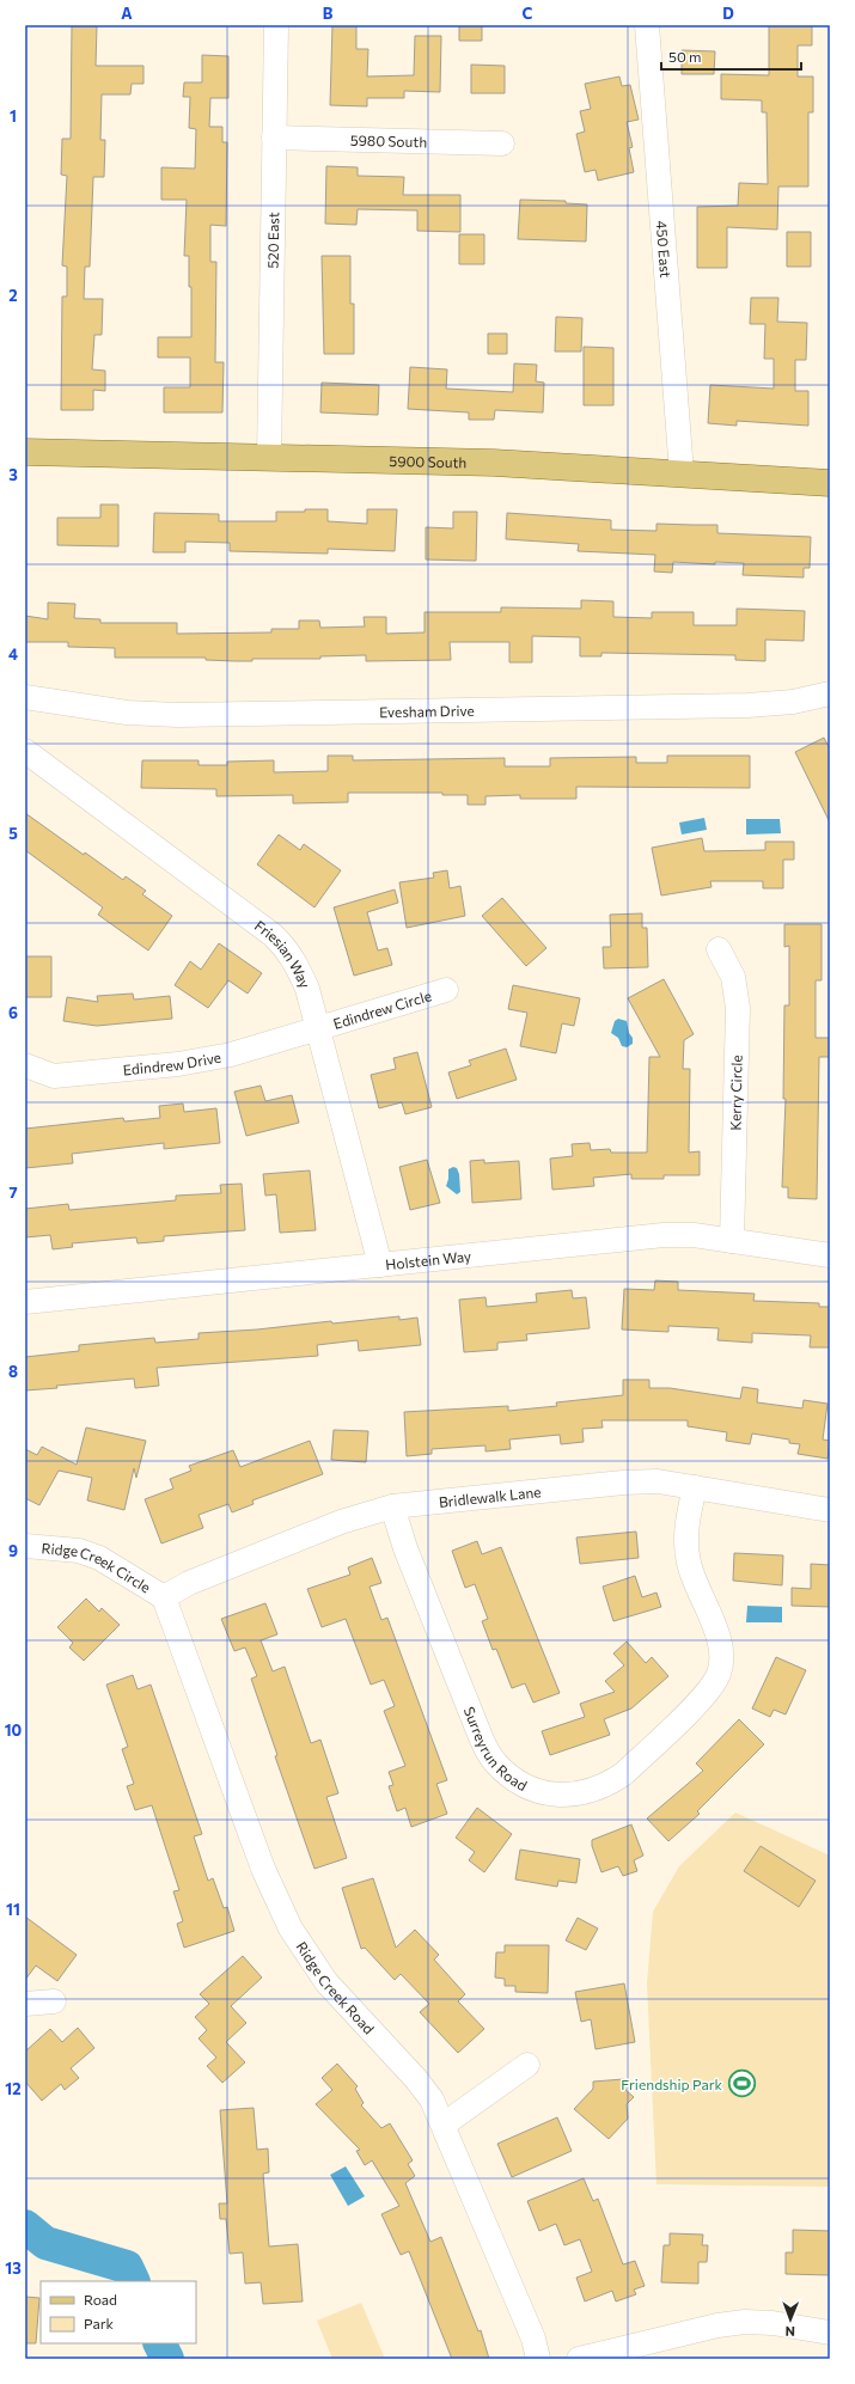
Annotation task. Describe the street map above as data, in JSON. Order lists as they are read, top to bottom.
{
  "streets": {
    "main road": ["5900 South"],
    "street": [
      "5980 South",
      "520 East",
      "450 East",
      "Evesham Drive",
      "Friesian Way",
      "Edindrew Circle",
      "Edindrew Drive",
      "Kerry Circle",
      "Holstein Way",
      "Bridlewalk Lane",
      "Ridge Creek Circle",
      "Surreyrun Road",
      "Ridge Creek Road"
    ]
  },
  "crossings": [
    ["5980 South", "520 East"],
    ["520 East", "5900 South"],
    ["450 East", "5900 South"],
    ["Friesian Way", "Edindrew Circle"],
    ["Friesian Way", "Edindrew Drive"],
    ["Friesian Way", "Holstein Way"],
    ["Edindrew Circle", "Edindrew Drive"],
    ["Kerry Circle", "Holstein Way"],
    ["Bridlewalk Lane", "Ridge Creek Circle"],
    ["Bridlewalk Lane", "Surreyrun Road"],
    ["Bridlewalk Lane", "Ridge Creek Road"],
    ["Ridge Creek Circle", "Ridge Creek Road"]
  ],
  "places": {
    "sports": ["Friendship Park"]
  },
  "legend": ["Road", "Park"],
  "scale_bar": "50 m",
  "north": "bottom",
  "grid": {
    "columns": [
      "A",
      "B",
      "C",
      "D"
    ],
    "rows": [
      "1",
      "2",
      "3",
      "4",
      "5",
      "6",
      "7",
      "8",
      "9",
      "10",
      "11",
      "12",
      "13"
    ]
  }
}
